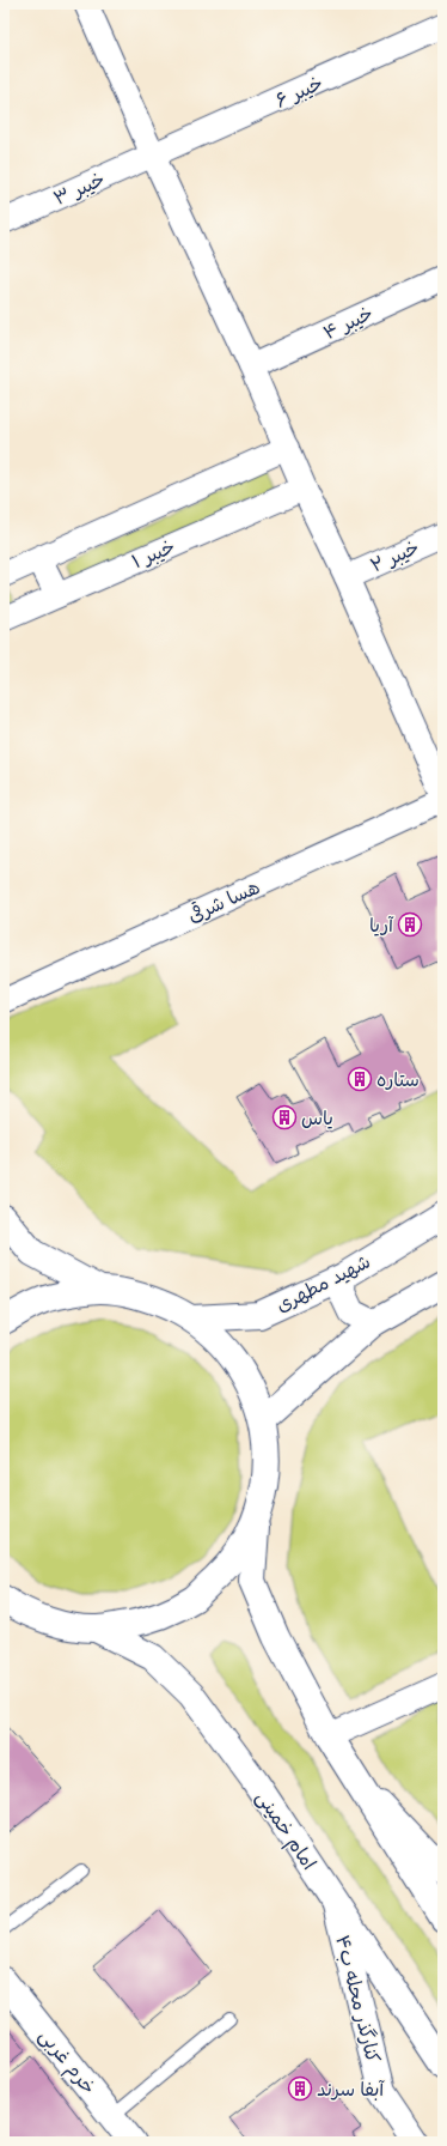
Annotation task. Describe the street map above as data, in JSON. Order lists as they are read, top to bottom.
{
  "streets": {
    "main road": [
      "شهید مطهری",
      "امام خمینی",
      "کنارگذر محله ب۴",
      "خرم غربی"
    ],
    "street": [
      "خیبر ۶",
      "خیبر ۳",
      "خیبر ۴",
      "خیبر ۱",
      "خیبر ۲",
      "هسا شرقی"
    ]
  },
  "crossings": [
    ["خیبر ۶", "خیبر ۳"],
    ["امام خمینی", "کنارگذر محله ب۴"]
  ],
  "places": {
    "building": [
      "آریا",
      "ستاره",
      "یاس",
      "آبفا سرند"
    ]
  }
}
